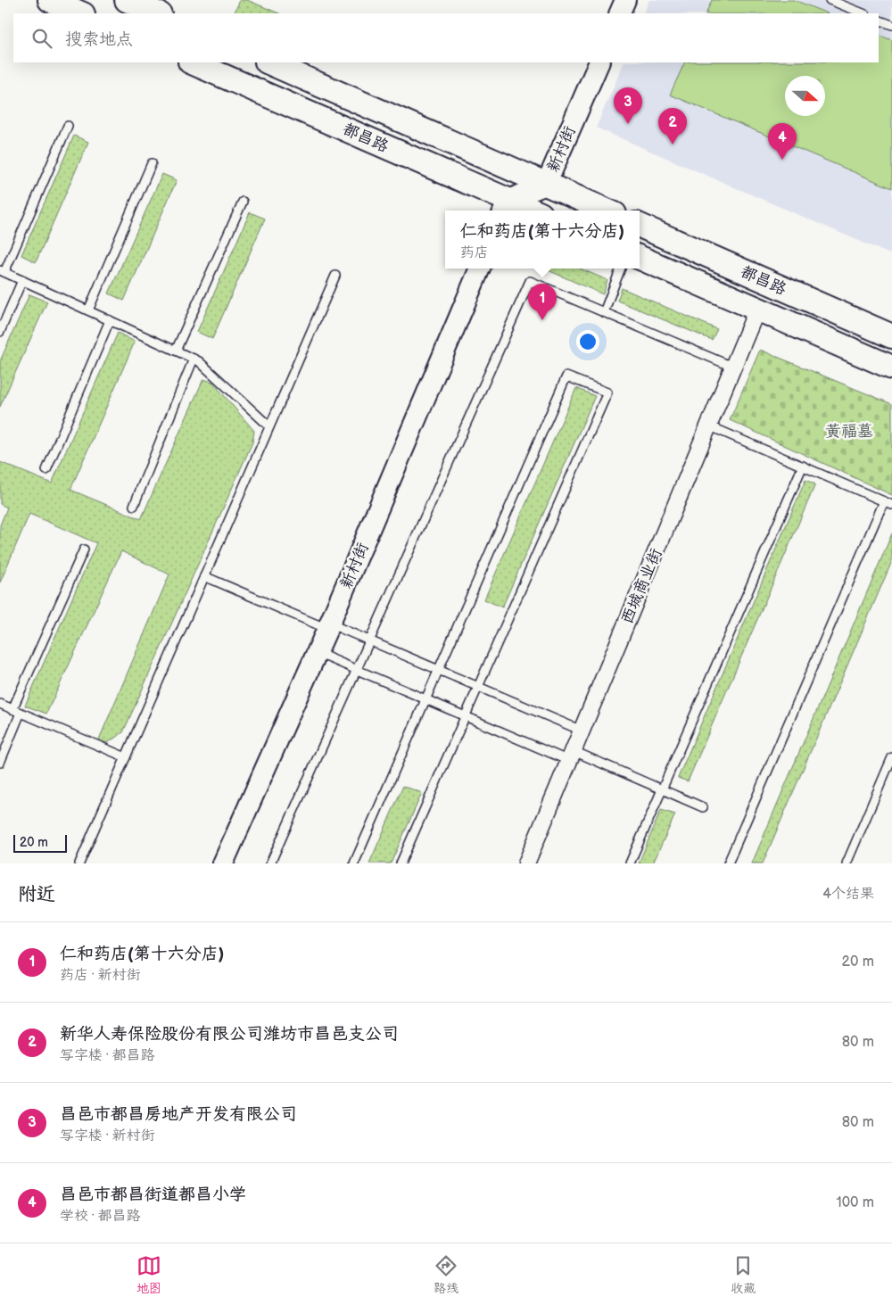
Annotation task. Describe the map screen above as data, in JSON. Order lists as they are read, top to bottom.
{
  "streets": {
    "main road": ["都昌路"],
    "street": ["新村街", "西城商业街"]
  },
  "crossings": [
    ["都昌路", "新村街"],
    ["都昌路", "西城商业街"]
  ],
  "parks": ["黄福墓"],
  "scale_bar": "20 m",
  "north": "right",
  "page": {
    "search": "搜索地点",
    "pins": [
      "3",
      "2",
      "4",
      "1"
    ],
    "popup": ["仁和药店(第十六分店)", "药店"],
    "scale": "20 m",
    "heading": ["附近", "4个结果"],
    "list": [
      {
        "mark": "1",
        "name": "仁和药店(第十六分店)",
        "note": "药店 · 新村街",
        "value": "20 m"
      },
      {
        "mark": "2",
        "name": "新华人寿保险股份有限公司潍坊市昌邑支公司",
        "note": "写字楼 · 都昌路",
        "value": "80 m"
      },
      {
        "mark": "3",
        "name": "昌邑市都昌房地产开发有限公司",
        "note": "写字楼 · 新村街",
        "value": "80 m"
      },
      {
        "mark": "4",
        "name": "昌邑市都昌街道都昌小学",
        "note": "学校 · 都昌路",
        "value": "100 m"
      }
    ],
    "nav": ["地图", "路线", "收藏"]
  }
}
